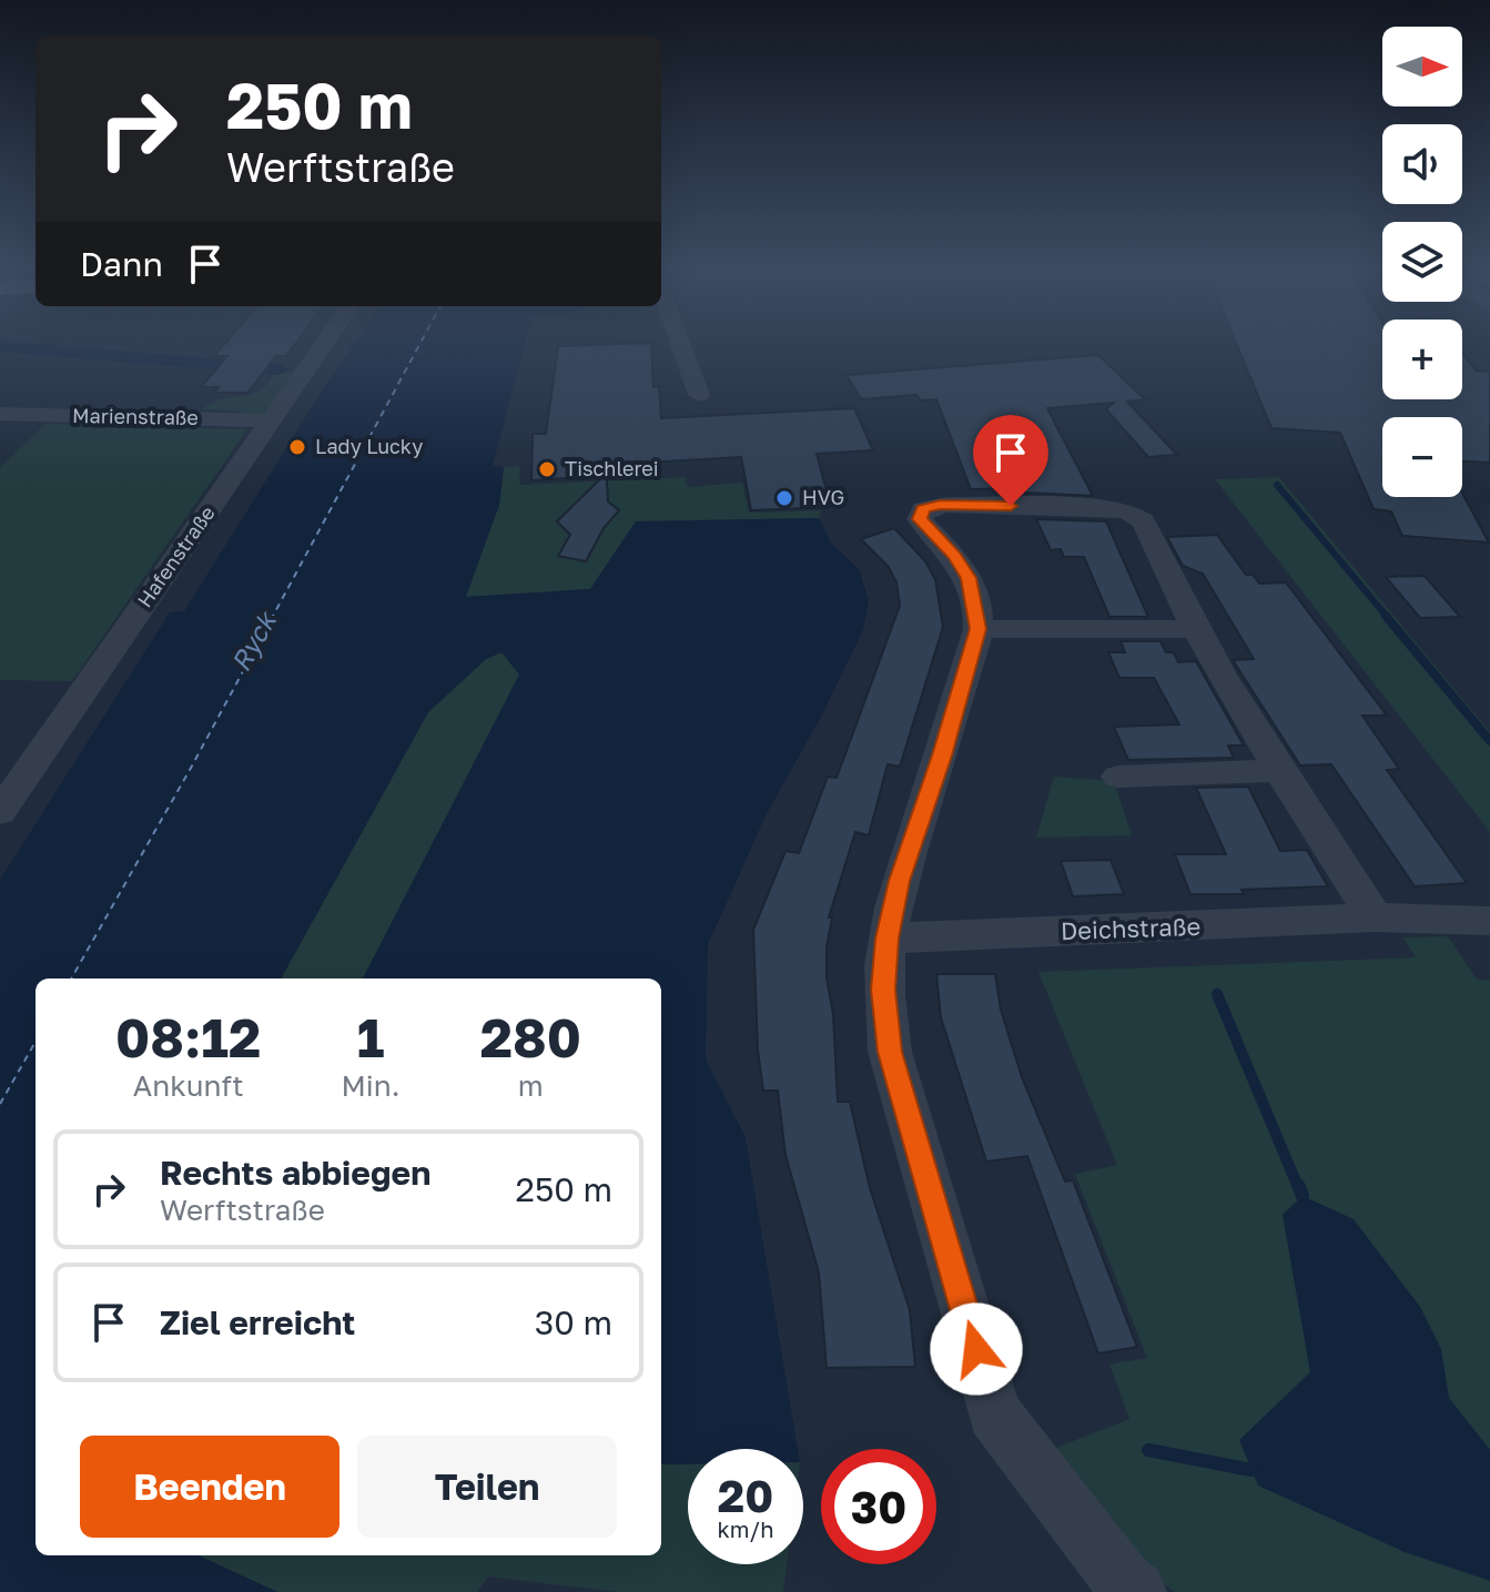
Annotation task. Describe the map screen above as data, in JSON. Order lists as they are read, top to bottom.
{
  "streets": {
    "street": ["Marienstraße", "Hafenstraße", "Deichstraße"]
  },
  "crossings": [
    ["Marienstraße", "Hafenstraße"]
  ],
  "water": ["Ryck"],
  "places": ["Lady Lucky", "Tischlerei", "HVG"],
  "north": "right",
  "page": {
    "map_buttons": ["+", "−"],
    "turn": ["250 m", "Werftstraße"],
    "then": "Dann",
    "eta": [
      "08:12",
      "Ankunft",
      "1",
      "Min.",
      "280",
      "m"
    ],
    "list": [
      {
        "name": "Rechts abbiegen",
        "note": "Werftstraße",
        "value": "250 m"
      },
      {
        "name": "Ziel erreicht",
        "value": "30 m"
      }
    ],
    "buttons": ["Beenden", "Teilen"],
    "speed": "20 km/h",
    "limit": "30"
  }
}
